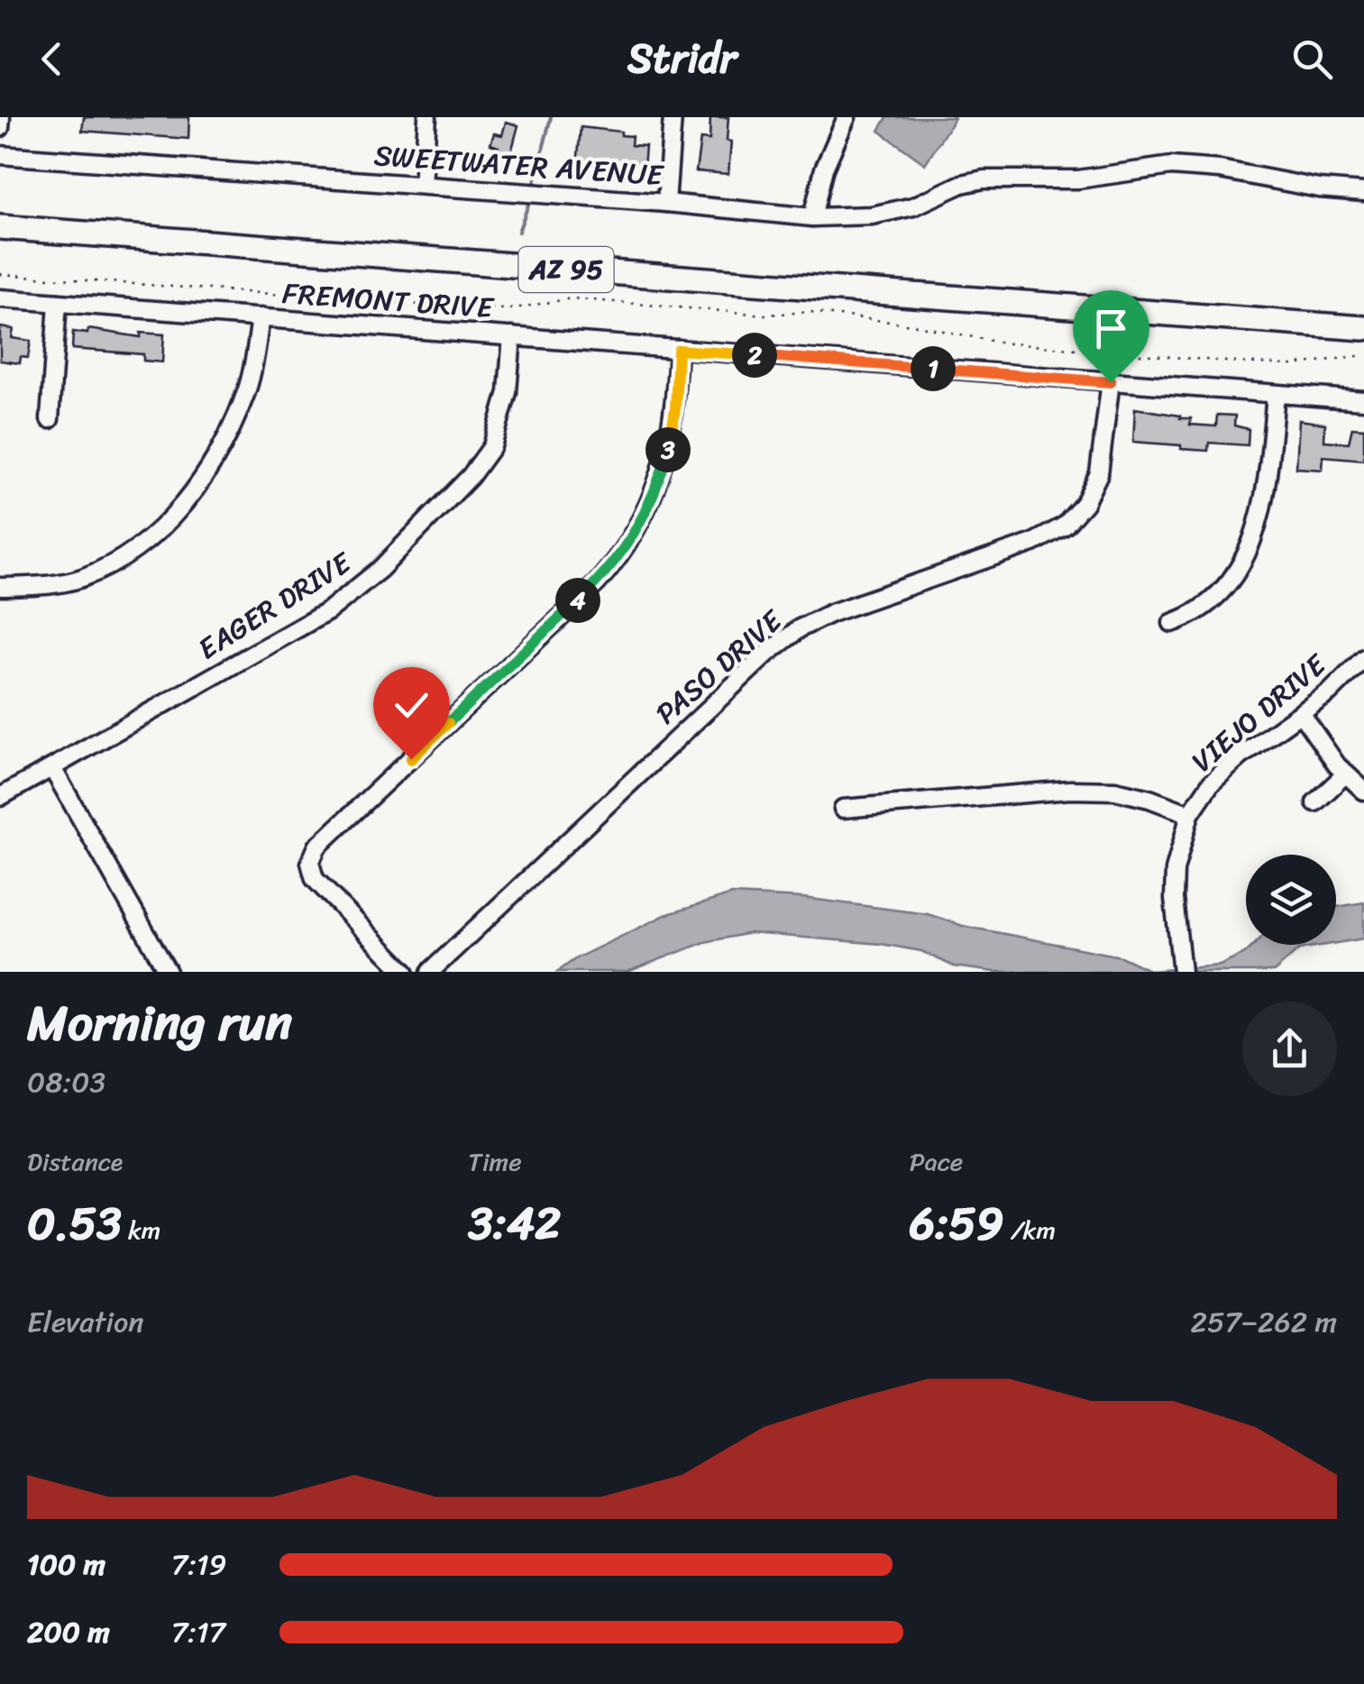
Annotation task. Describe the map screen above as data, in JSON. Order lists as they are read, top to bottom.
{
  "streets": {
    "highway": ["AZ 95"],
    "street": [
      "SWEETWATER AVENUE",
      "FREMONT DRIVE",
      "EAGER DRIVE",
      "PASO DRIVE",
      "VIEJO DRIVE"
    ]
  },
  "crossings": [
    ["FREMONT DRIVE", "EAGER DRIVE"],
    ["FREMONT DRIVE", "PASO DRIVE"]
  ],
  "page": {
    "header": "Stridr",
    "pins": [
      "2",
      "1",
      "3",
      "4"
    ],
    "heading": ["Morning run", "08:03"],
    "stats": [
      ["Distance", "0.53 km"],
      ["Time", "3:42"],
      ["Pace", "6:59 /km"]
    ],
    "chart": ["Elevation", "257–262 m"],
    "list": [
      {
        "name": "100 m",
        "note": "7:19"
      },
      {
        "name": "200 m",
        "note": "7:17"
      }
    ]
  }
}
